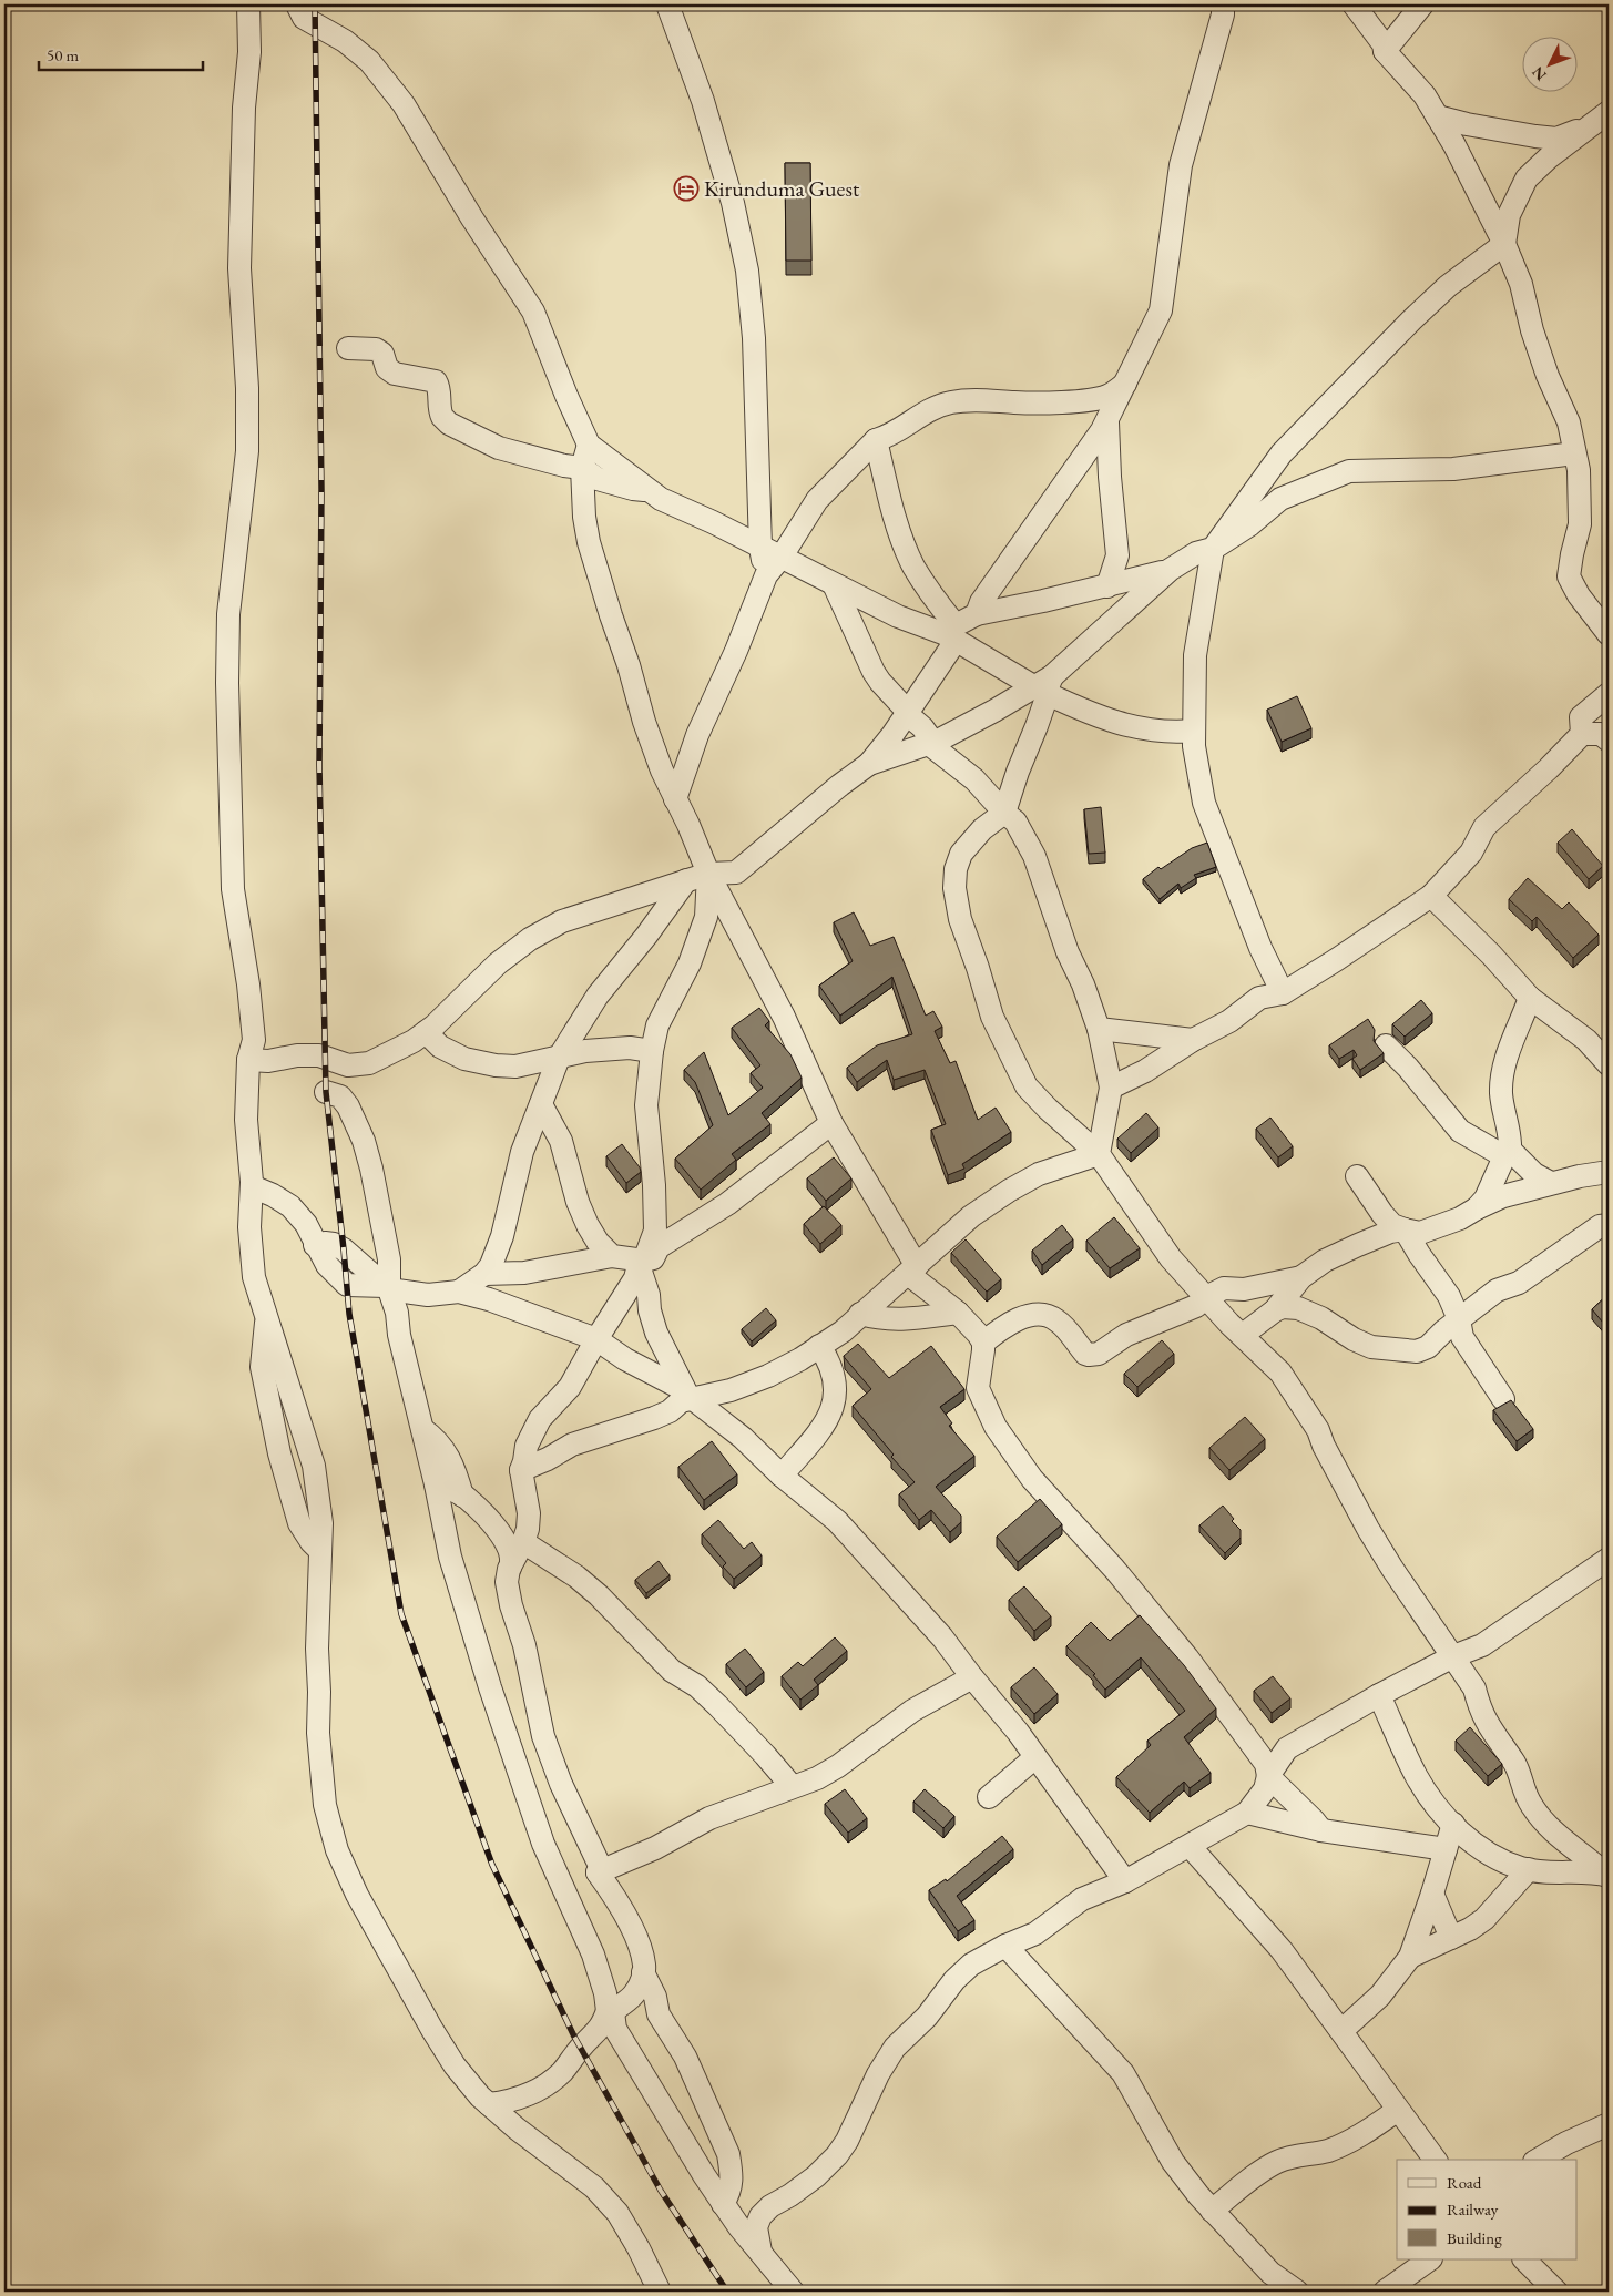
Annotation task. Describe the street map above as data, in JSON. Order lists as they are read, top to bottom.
{
  "places": {
    "hotel": ["Kirunduma Guest"]
  },
  "legend": ["Road", "Railway", "Building"],
  "scale_bar": "50 m",
  "north": "bottom left"
}
